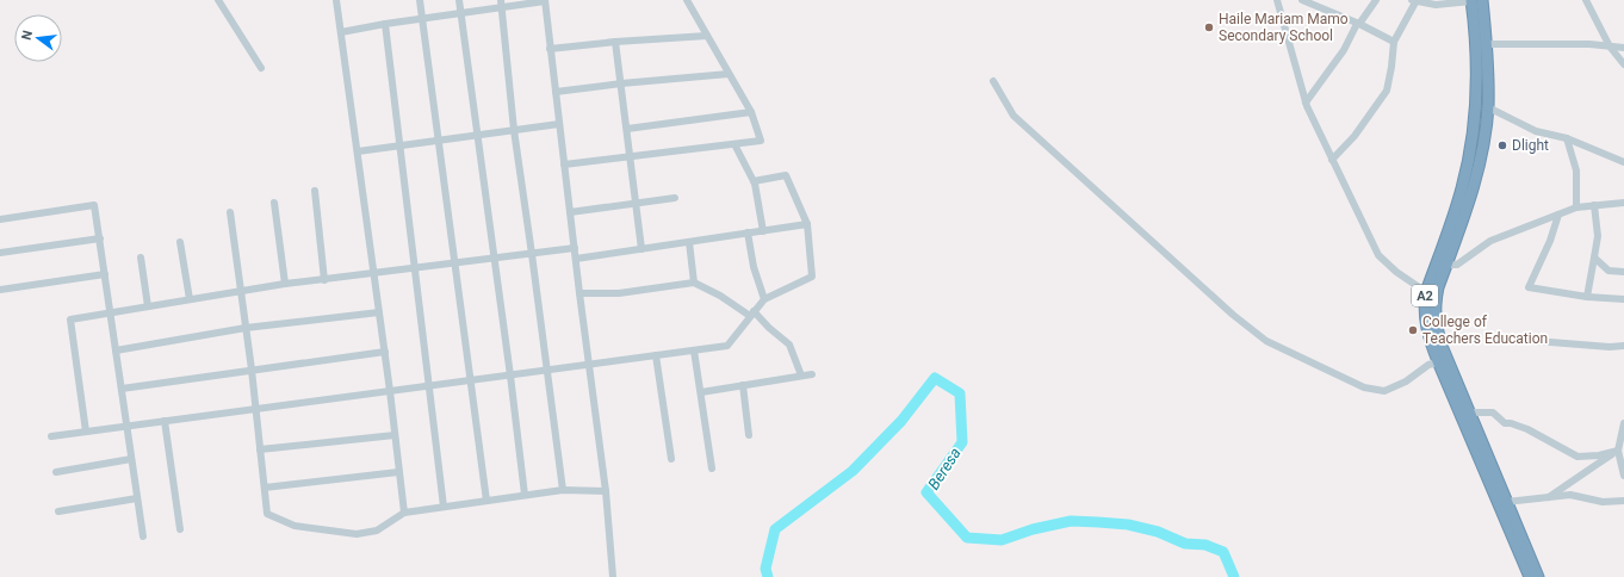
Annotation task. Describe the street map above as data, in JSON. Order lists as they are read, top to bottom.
{
  "streets": {
    "highway": ["A2"]
  },
  "water": ["Beresa"],
  "places": ["Haile Mariam Mamo Secondary School", "Dlight", "College of Teachers Education"],
  "north": "left"
}
